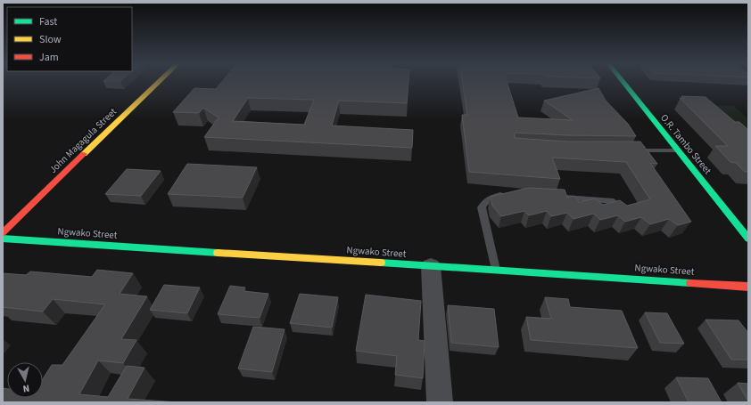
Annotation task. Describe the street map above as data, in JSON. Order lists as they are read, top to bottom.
{
  "streets": {
    "street": ["John Magagula Street", "O.R. Tambo Street", "Ngwako Street"]
  },
  "legend": ["Fast", "Slow", "Jam"],
  "north": "bottom"
}
